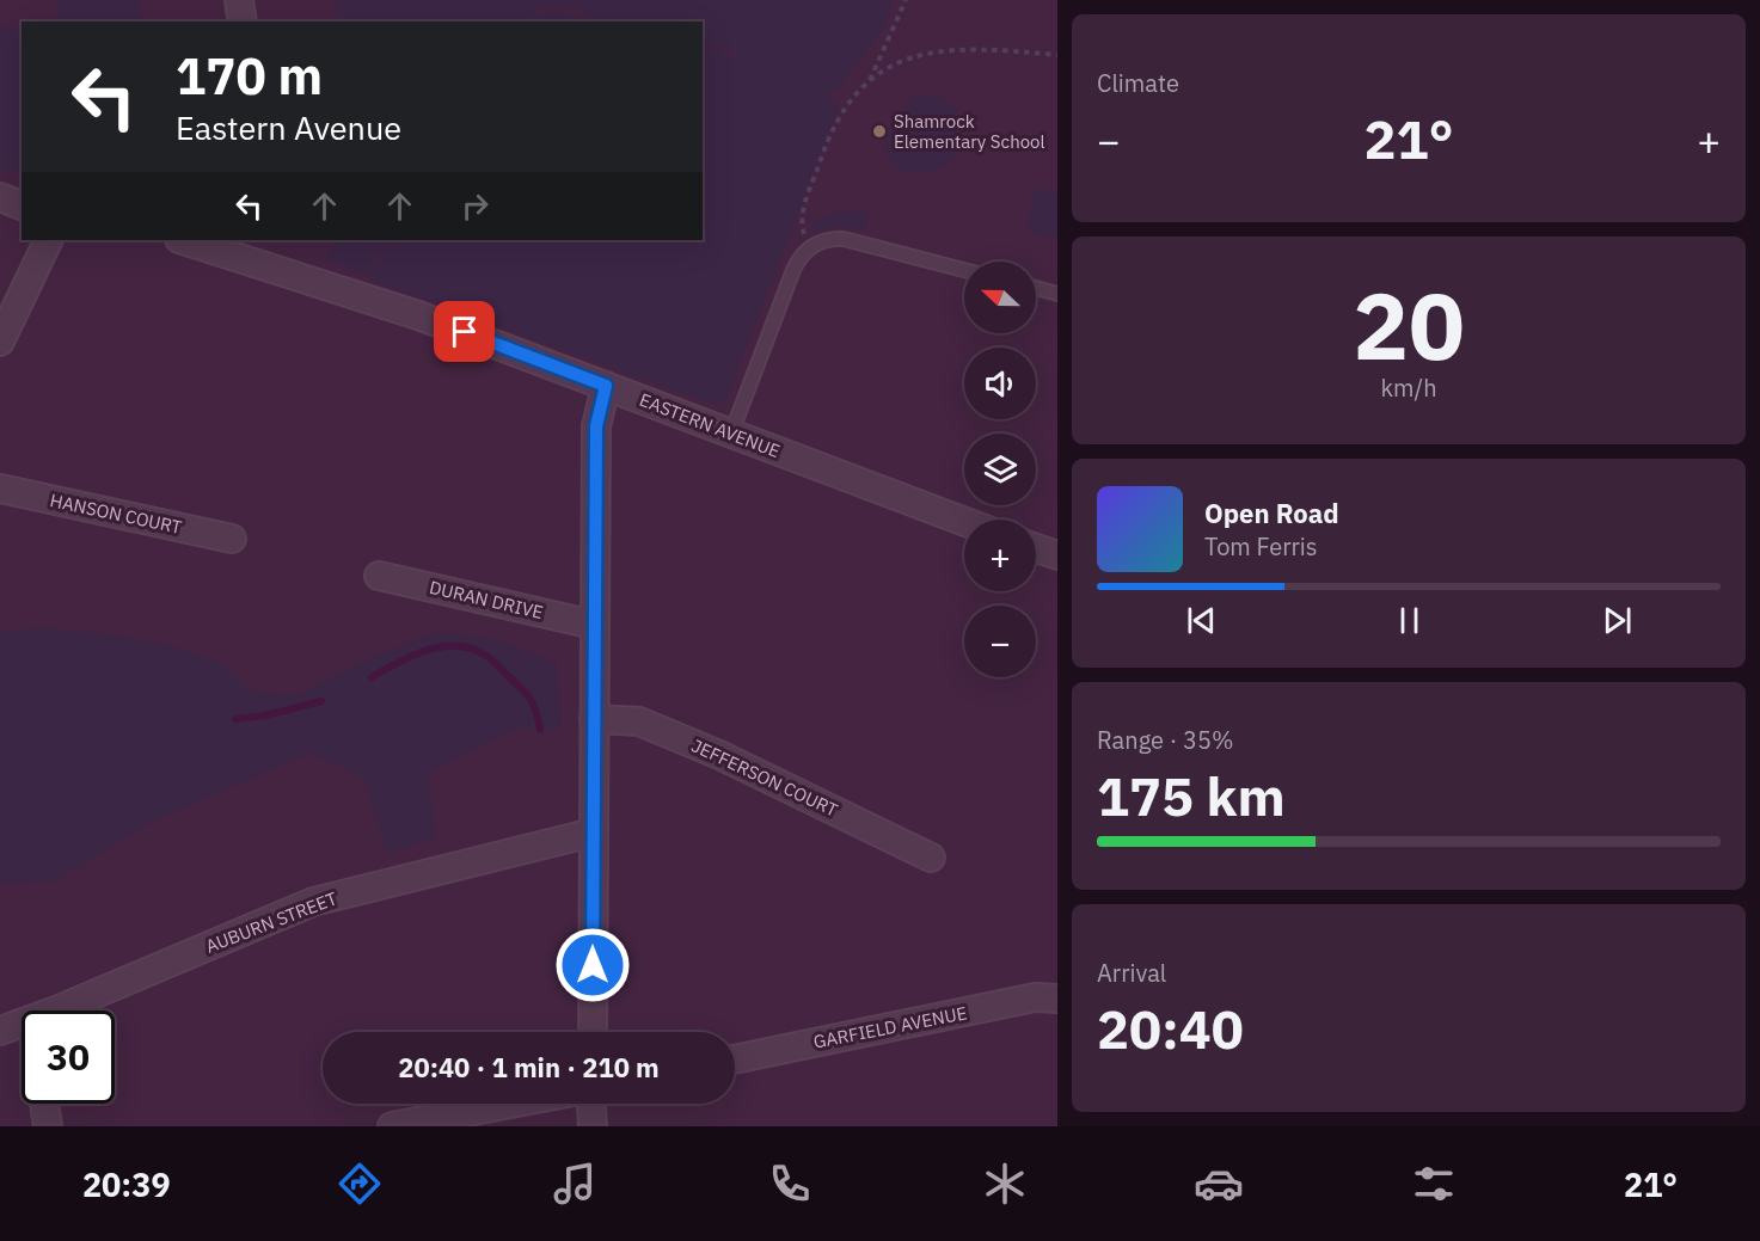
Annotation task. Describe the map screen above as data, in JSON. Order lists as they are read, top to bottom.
{
  "streets": {
    "street": [
      "EASTERN AVENUE",
      "HANSON COURT",
      "DURAN DRIVE",
      "JEFFERSON COURT",
      "AUBURN STREET",
      "GARFIELD AVENUE"
    ]
  },
  "places": ["Shamrock Elementary School"],
  "north": "left",
  "page": {
    "tile": [
      "Climate",
      ["20", "km/h"],
      ["Range · 35%", "175 km"],
      ["Arrival", "20:40"]
    ],
    "turn": ["170 m", "Eastern Avenue"],
    "heat": ["−", "21°", "+"],
    "map_buttons": ["+", "−"],
    "song": ["Open Road", "Tom Ferris"],
    "limit": "30",
    "trip": "20:40 · 1 min · 210 m",
    "tabs": ["20:39", "21°"]
  }
}
